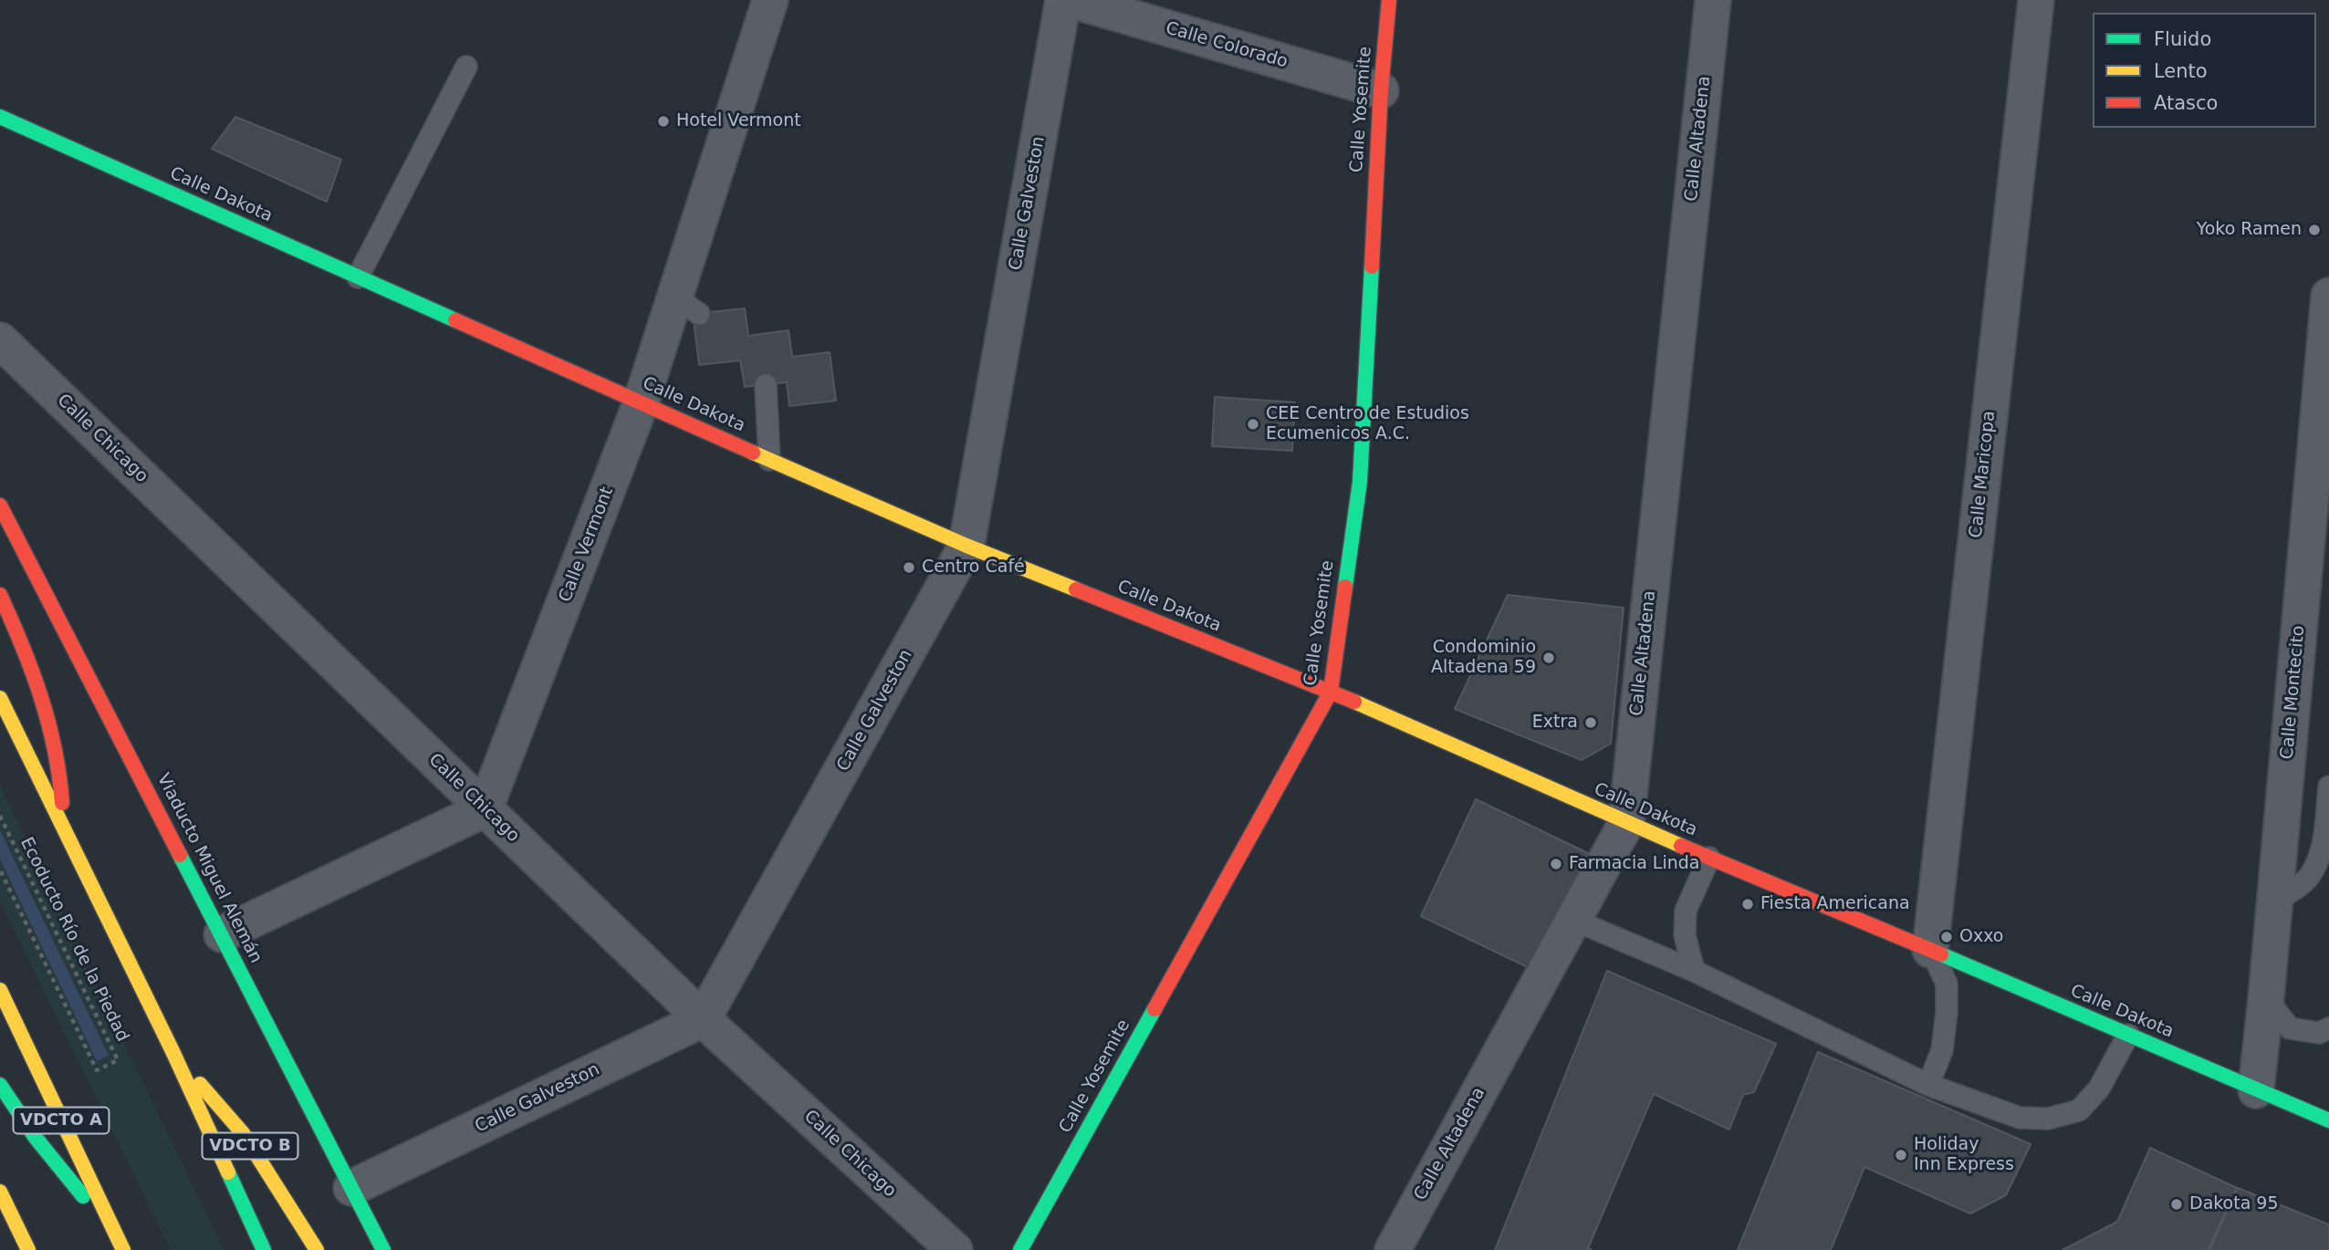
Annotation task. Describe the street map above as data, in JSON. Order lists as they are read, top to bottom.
{
  "streets": {
    "main road": [
      "Calle Yosemite",
      "Calle Dakota",
      "Viaducto Miguel Alemán",
      "VDCTO A",
      "VDCTO B"
    ],
    "street": [
      "Calle Colorado",
      "Calle Altadena",
      "Calle Galveston",
      "Calle Chicago",
      "Calle Maricopa",
      "Calle Vermont",
      "Calle Montecito"
    ],
    "path": ["Ecoducto Río de la Piedad"]
  },
  "crossings": [
    ["Calle Colorado", "Calle Yosemite"],
    ["Calle Yosemite", "Calle Dakota"],
    ["Calle Altadena", "Calle Dakota"],
    ["Calle Dakota", "Calle Galveston"],
    ["Calle Dakota", "Calle Maricopa"],
    ["Calle Dakota", "Calle Vermont"],
    ["Calle Dakota", "Calle Montecito"],
    ["Calle Galveston", "Calle Chicago"],
    ["Calle Galveston", "Viaducto Miguel Alemán"],
    ["Calle Chicago", "Calle Vermont"]
  ],
  "places": [
    "Hotel Vermont",
    "Yoko Ramen",
    "CEE Centro de Estudios Ecumenicos A.C.",
    "Centro Café",
    "Condominio Altadena 59",
    "Extra",
    "Farmacia Linda",
    "Fiesta Americana",
    "Oxxo",
    "Holiday Inn Express",
    "Dakota 95"
  ],
  "legend": ["Fluido", "Lento", "Atasco"]
}
